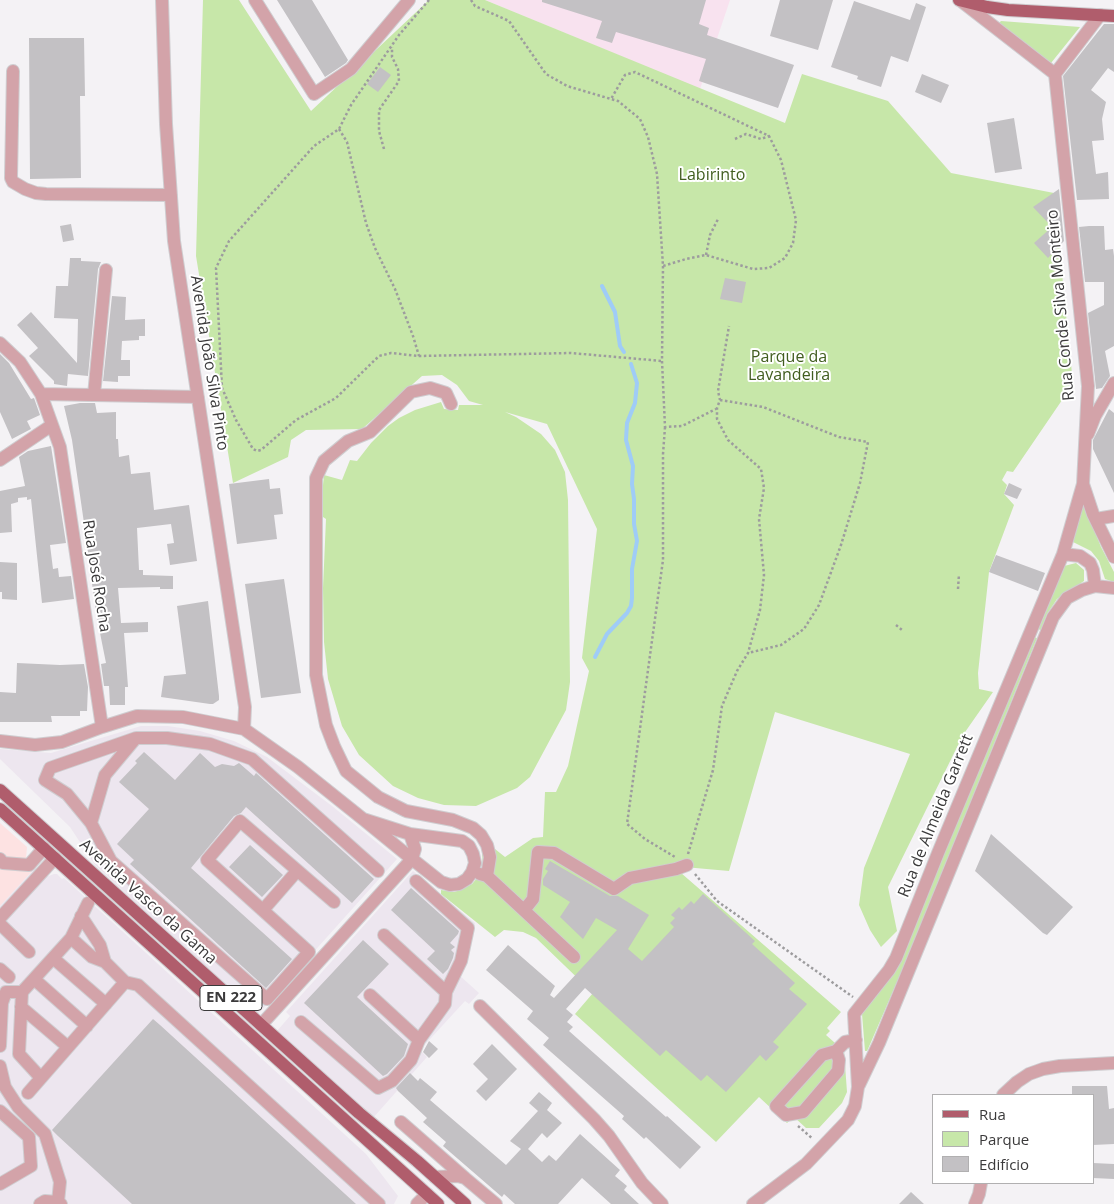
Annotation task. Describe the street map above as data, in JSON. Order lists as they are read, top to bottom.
{
  "streets": {
    "main road": ["Avenida Vasco da Gama", "EN 222"],
    "street": [
      "Rua Conde Silva Monteiro",
      "Avenida João Silva Pinto",
      "Rua José Rocha",
      "Rua de Almeida Garrett"
    ]
  },
  "crossings": [
    ["Rua Conde Silva Monteiro", "Rua de Almeida Garrett"]
  ],
  "parks": ["Labirinto", "Parque da Lavandeira"],
  "legend": ["Rua", "Parque", "Edifício"]
}
